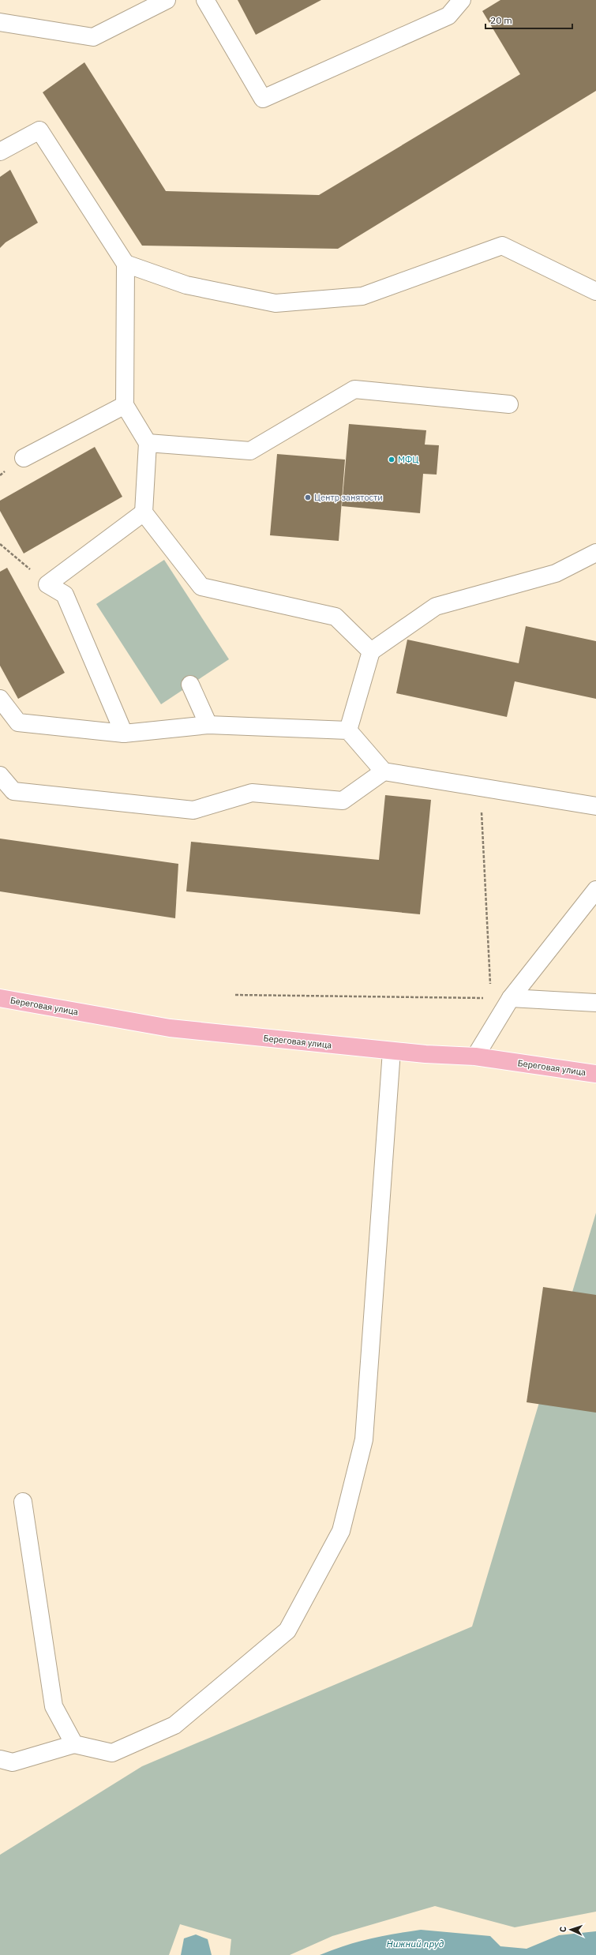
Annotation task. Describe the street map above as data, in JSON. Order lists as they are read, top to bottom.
{
  "streets": {
    "main road": ["Береговая улица"]
  },
  "water": ["Нижний пруд"],
  "places": ["МФЦ", "Центр занятости"],
  "scale_bar": "20 m",
  "north": "left"
}
